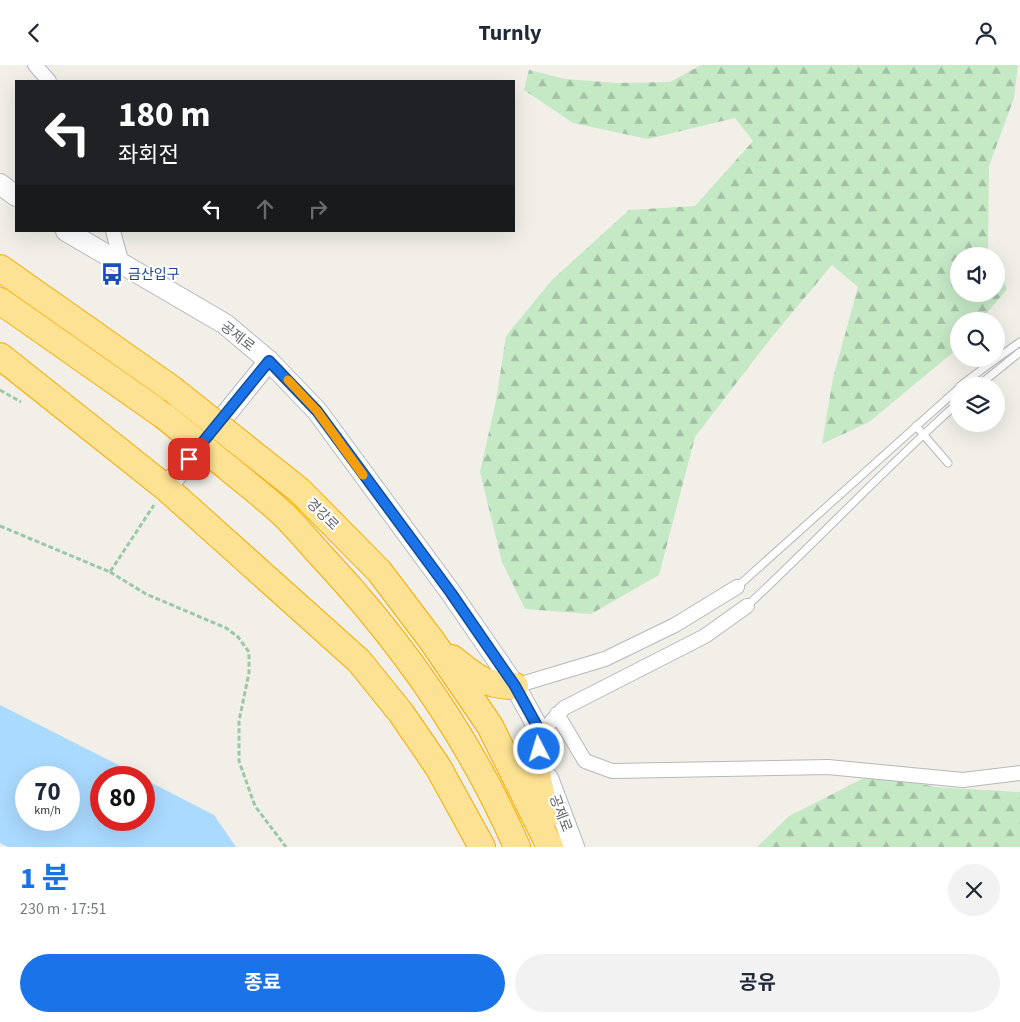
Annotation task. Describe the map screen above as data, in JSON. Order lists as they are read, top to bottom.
{
  "streets": {
    "highway": ["경강로"],
    "street": ["공제로"]
  },
  "places": {
    "bus stop": ["금산입구"]
  },
  "page": {
    "header": "Turnly",
    "turn": ["180 m", "좌회전"],
    "speed": "70 km/h",
    "limit": "80",
    "heading": ["1 분", "230 m · 17:51"],
    "buttons": ["종료", "공유"]
  }
}
